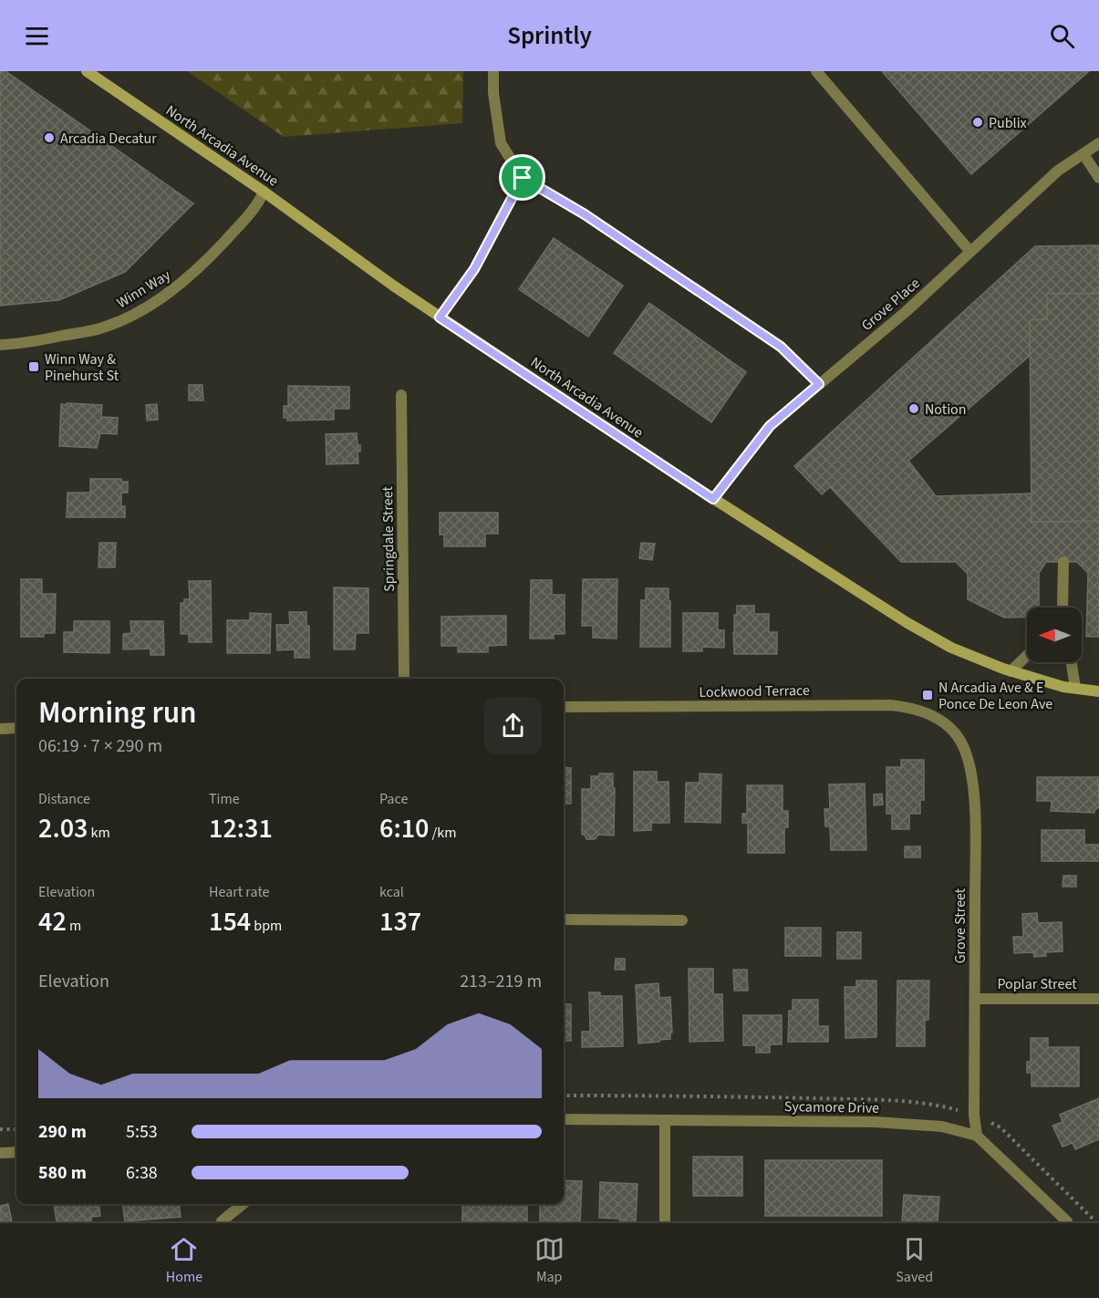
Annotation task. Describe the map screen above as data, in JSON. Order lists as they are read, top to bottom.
{
  "streets": {
    "main road": ["North Arcadia Avenue"],
    "street": [
      "Winn Way",
      "Grove Place",
      "Springdale Street",
      "Lockwood Terrace",
      "Grove Street",
      "Poplar Street",
      "Sycamore Drive"
    ]
  },
  "crossings": [
    ["North Arcadia Avenue", "Winn Way"],
    ["North Arcadia Avenue", "Grove Place"],
    ["Lockwood Terrace", "Grove Street"],
    ["Grove Street", "Poplar Street"],
    ["Grove Street", "Sycamore Drive"]
  ],
  "places": {
    "other": ["Publix", "Arcadia Decatur", "Notion"],
    "transit": ["Winn Way & Pinehurst St", "N Arcadia Ave & E Ponce De Leon Ave"]
  },
  "north": "left",
  "page": {
    "header": "Sprintly",
    "heading": ["Morning run", "06:19 · 7 × 290 m"],
    "stats": [
      ["Distance", "2.03 km"],
      ["Time", "12:31"],
      ["Pace", "6:10 /km"],
      ["Elevation", "42 m"],
      ["Heart rate", "154 bpm"],
      ["kcal", "137"]
    ],
    "chart": ["Elevation", "213–219 m"],
    "list": [
      {
        "name": "290 m",
        "note": "5:53"
      },
      {
        "name": "580 m",
        "note": "6:38"
      }
    ],
    "tabs": ["Home", "Map", "Saved"]
  }
}
